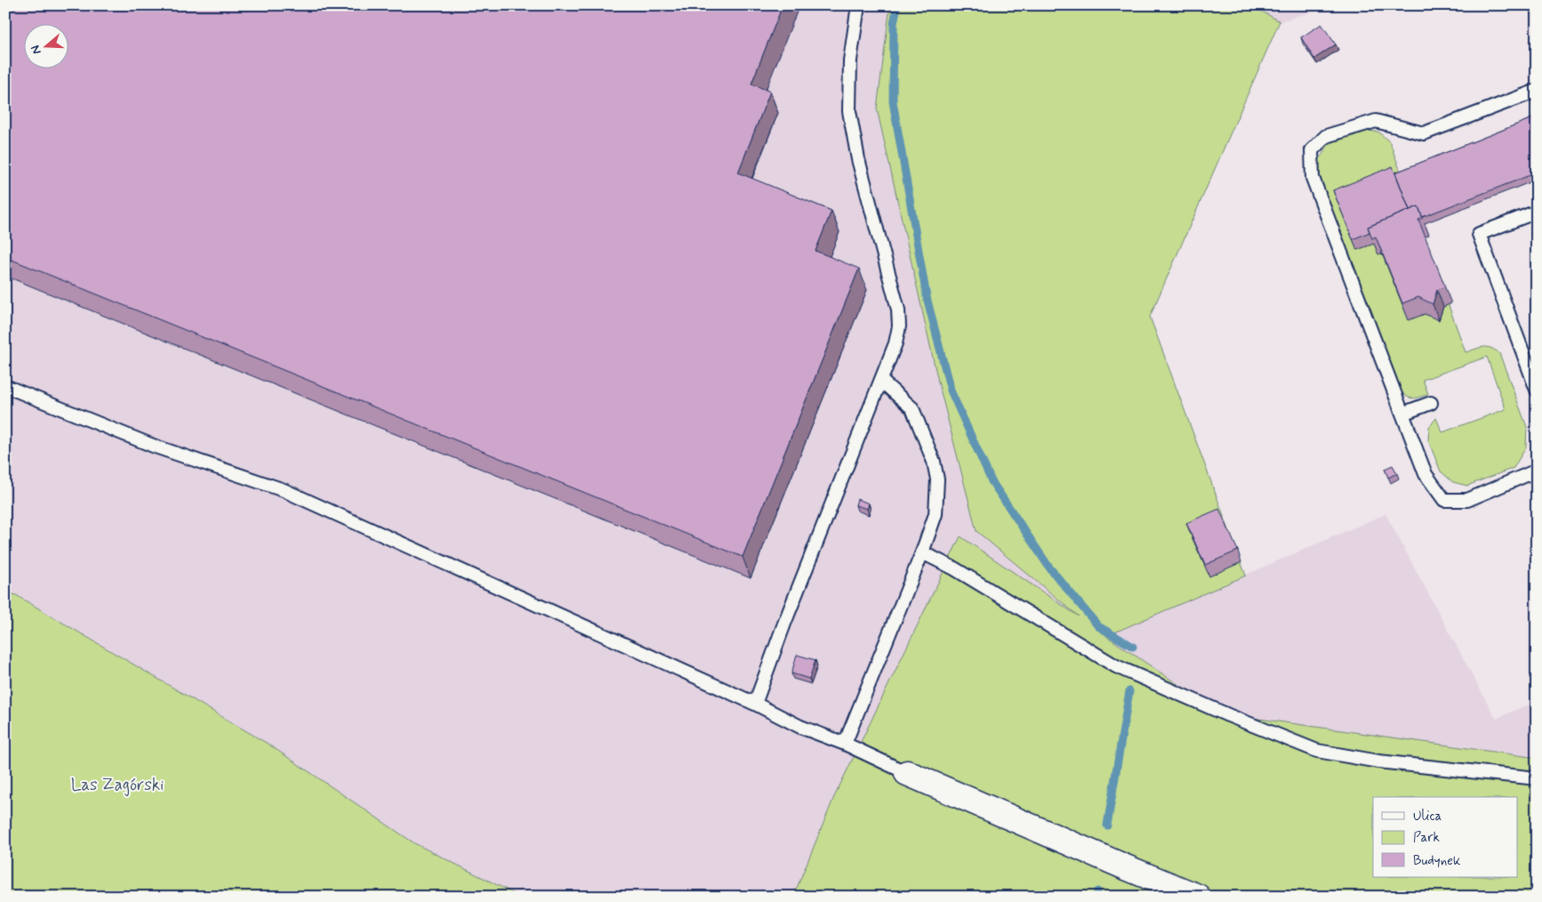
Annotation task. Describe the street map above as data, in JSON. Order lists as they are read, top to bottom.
{
  "parks": ["Las Zagórski"],
  "legend": ["Ulica", "Park", "Budynek"],
  "north": "left"
}
